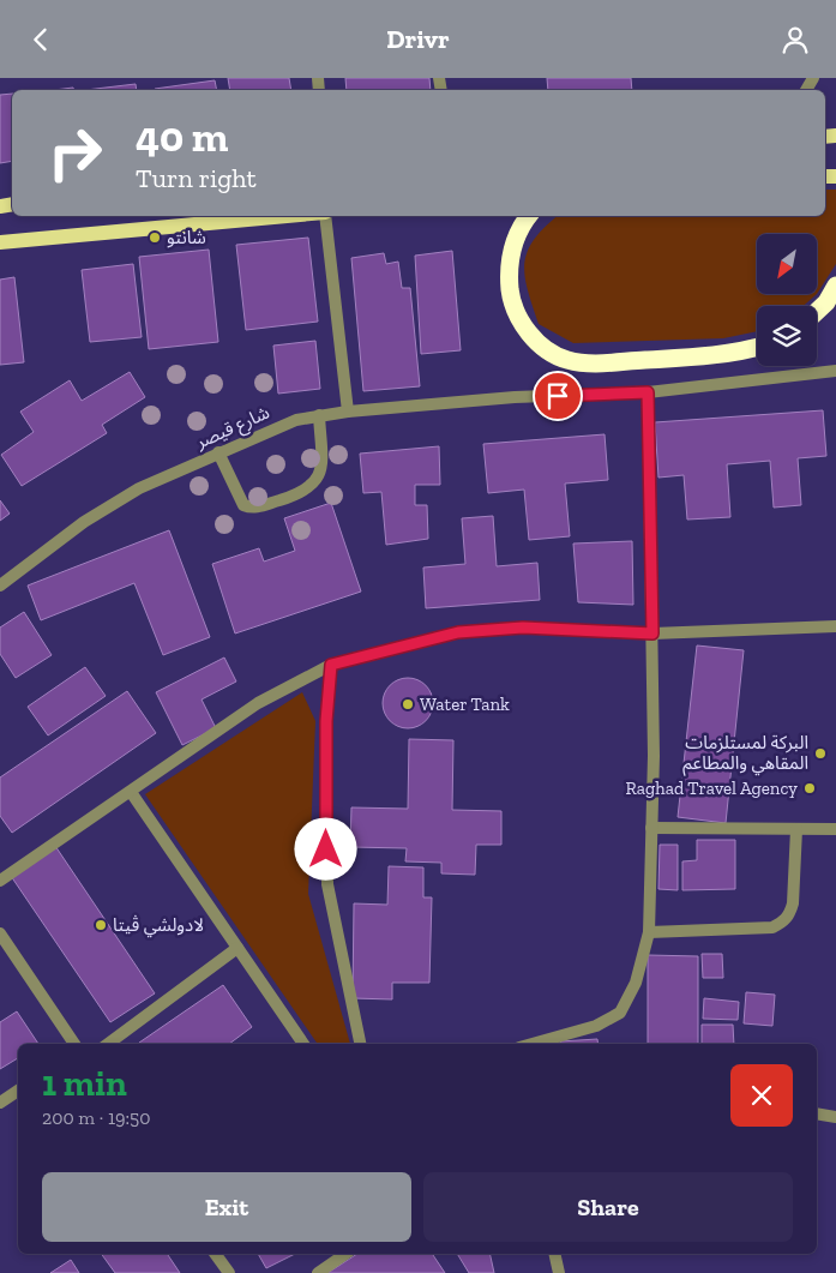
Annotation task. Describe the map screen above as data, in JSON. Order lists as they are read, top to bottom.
{
  "streets": {
    "street": ["شارع قيصر"]
  },
  "places": [
    "شانتو",
    "Water Tank",
    "البركة لمستلزمات المقاهي والمطاعم",
    "Raghad Travel Agency",
    "لادولشي ڤيتا"
  ],
  "north": "bottom left",
  "page": {
    "header": "Drivr",
    "turn": ["40 m", "Turn right"],
    "heading": ["1 min", "200 m · 19:50"],
    "buttons": ["Exit", "Share"]
  }
}
